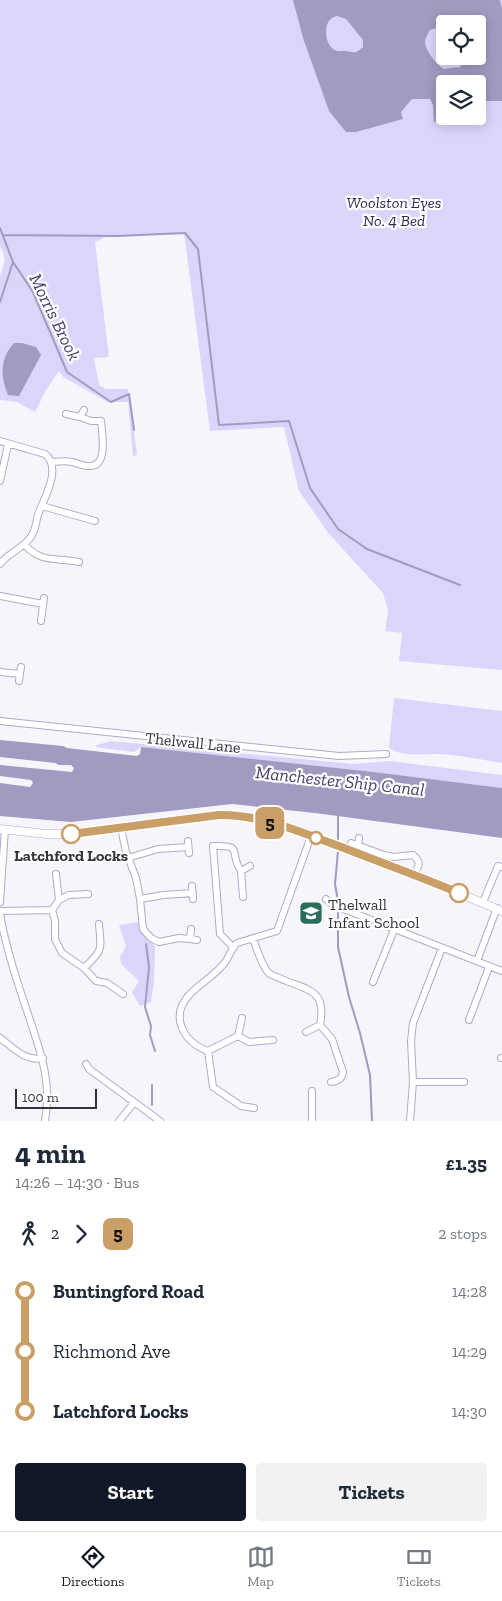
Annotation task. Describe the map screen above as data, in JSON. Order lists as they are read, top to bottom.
{
  "streets": {
    "street": ["Thelwall Lane"]
  },
  "water": ["Morris Brook", "Manchester Ship Canal"],
  "parks": ["Woolston Eyes No. 4 Bed"],
  "places": {
    "other": ["Latchford Locks"],
    "school or university": ["Thelwall Infant School"]
  },
  "lines": ["bus line 5"],
  "scale_bar": "100 m",
  "page": {
    "on_map": "5",
    "scale": "100 m",
    "heading": ["4 min", "14:26 – 14:30 · Bus", "£1.35"],
    "legs": ["2", "5", "2 stops"],
    "list": [
      {
        "name": "Buntingford Road",
        "value": "14:28"
      },
      {
        "name": "Richmond Ave",
        "value": "14:29"
      },
      {
        "name": "Latchford Locks",
        "value": "14:30"
      }
    ],
    "buttons": ["Start", "Tickets"],
    "tabs": ["Directions", "Map", "Tickets"]
  }
}
